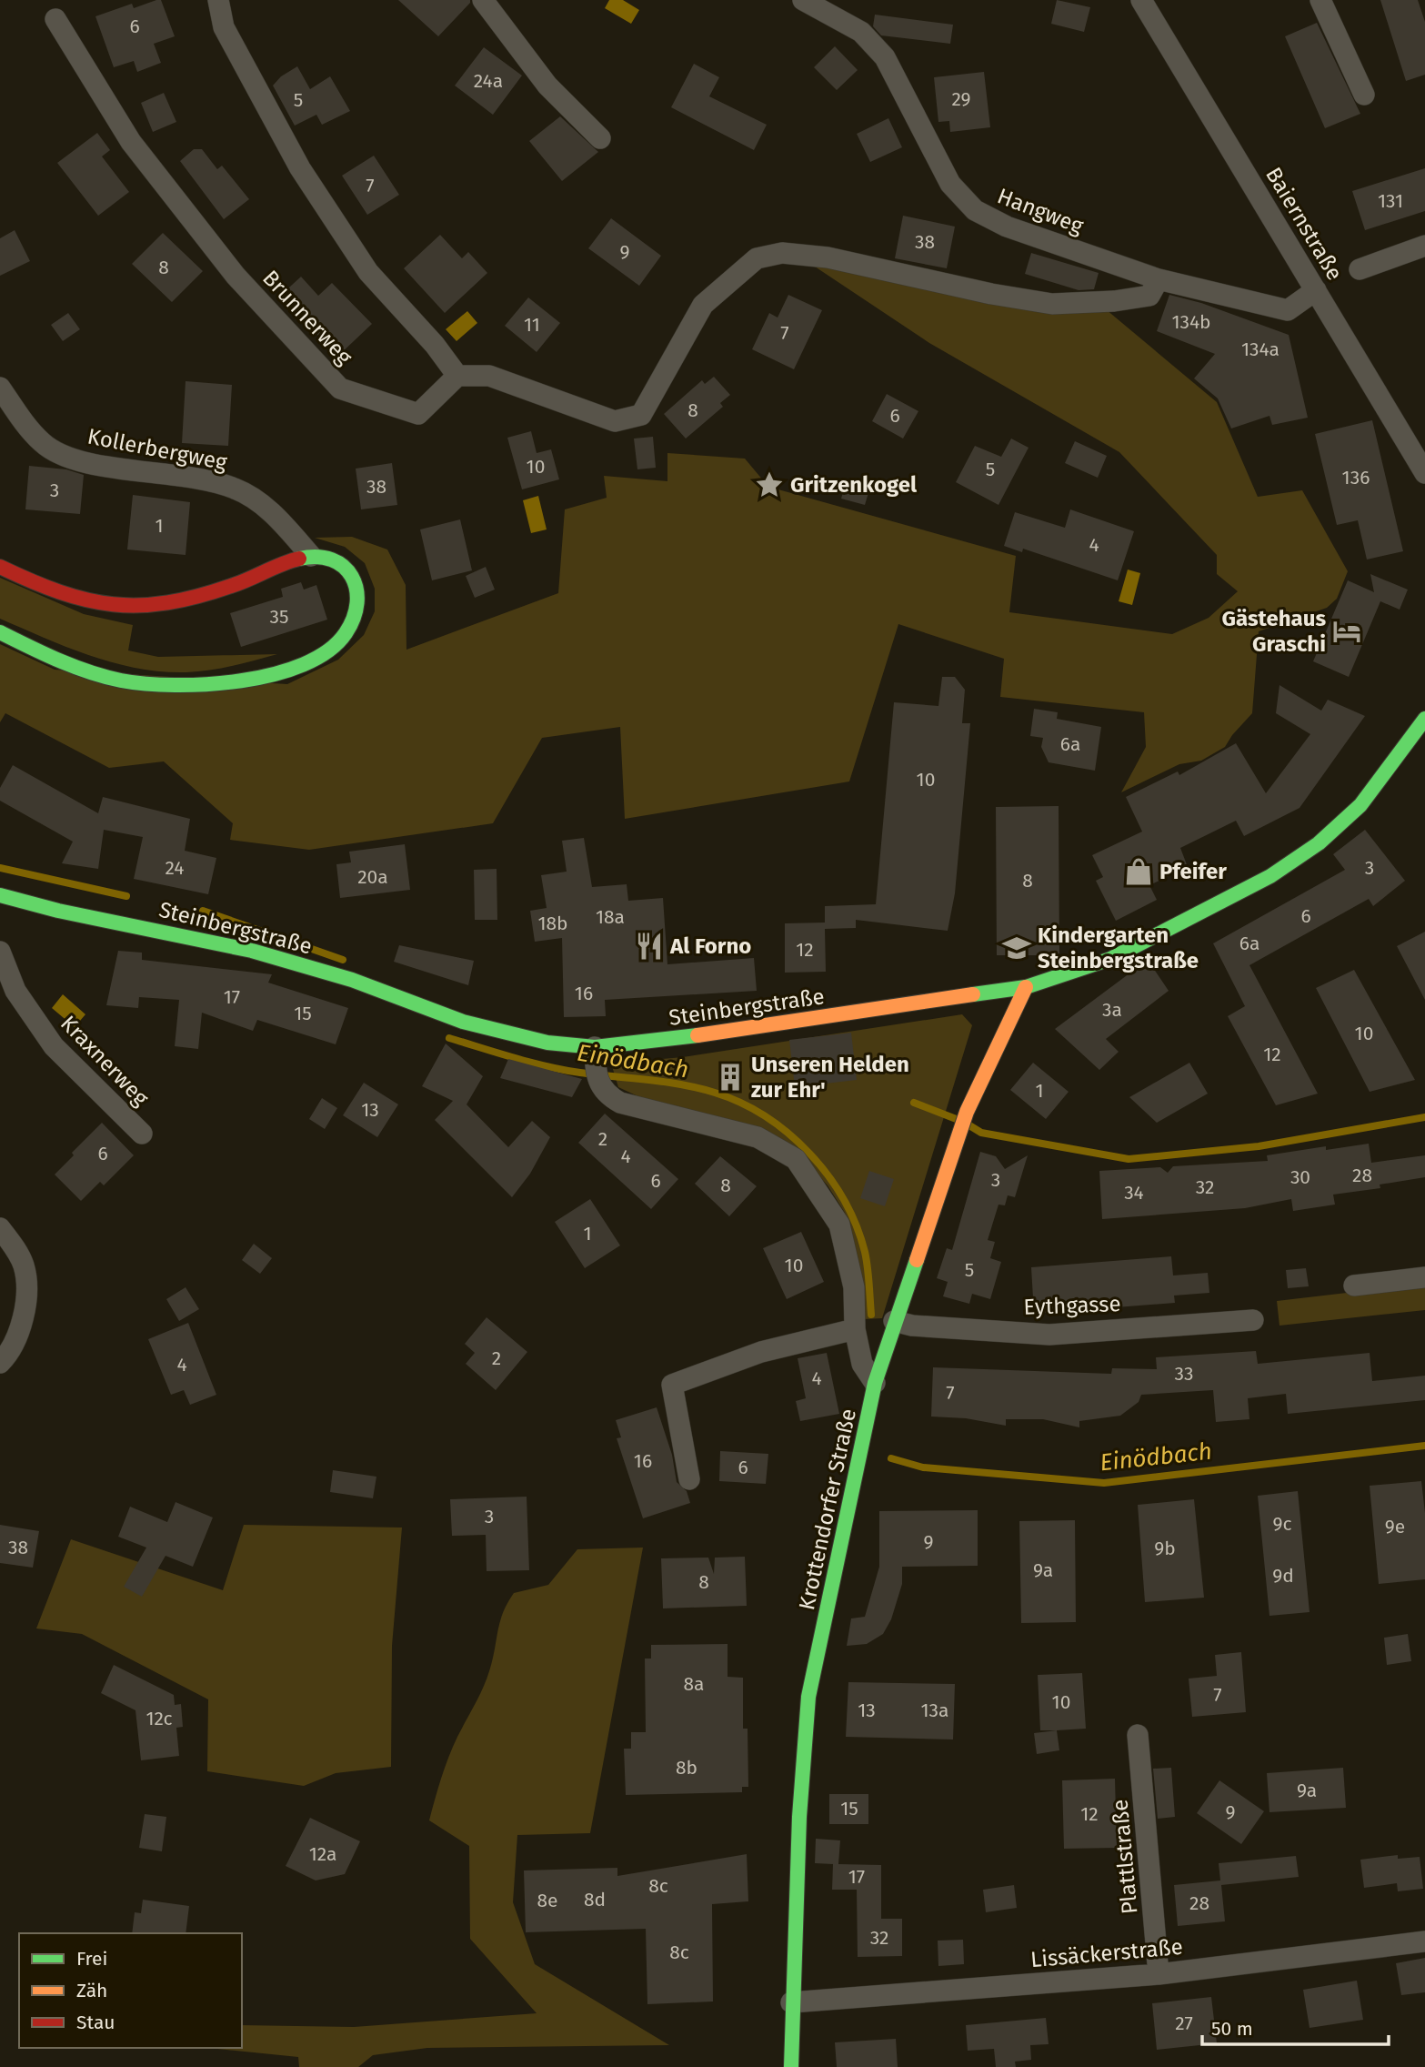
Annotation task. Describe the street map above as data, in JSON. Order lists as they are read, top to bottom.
{
  "streets": {
    "main road": ["Steinbergstraße", "Krottendorfer Straße"],
    "street": [
      "Hangweg",
      "Baiernstraße",
      "Brunnerweg",
      "Kollerbergweg",
      "Kraxnerweg",
      "Eythgasse",
      "Plattlstraße",
      "Lissäckerstraße"
    ]
  },
  "crossings": [
    ["Hangweg", "Baiernstraße"],
    ["Steinbergstraße", "Krottendorfer Straße"],
    ["Eythgasse", "Krottendorfer Straße"],
    ["Krottendorfer Straße", "Lissäckerstraße"],
    ["Plattlstraße", "Lissäckerstraße"]
  ],
  "water": ["Einödbach"],
  "places": {
    "place": ["Gritzenkogel"],
    "hotel": ["Gästehaus Graschi"],
    "shop": ["Pfeifer"],
    "restaurant": ["Al Forno"],
    "school or university": ["Kindergarten Steinbergstraße"],
    "building": ["Unseren Helden zur Ehr'"]
  },
  "house_numbers": [
    "6",
    "24a",
    "29",
    "5",
    "7",
    "131",
    "38",
    "9",
    "8",
    "134b",
    "11",
    "7",
    "134a",
    "8",
    "6",
    "10",
    "5",
    "136",
    "38",
    "3",
    "1",
    "4",
    "35",
    "6a",
    "10",
    "24",
    "3",
    "20a",
    "8",
    "6",
    "18a",
    "18b",
    "6a",
    "12",
    "16",
    "17",
    "3a",
    "15",
    "10",
    "12",
    "1",
    "13",
    "2",
    "6",
    "4",
    "28",
    "30",
    "3",
    "6",
    "8",
    "32",
    "34",
    "1",
    "10",
    "5",
    "2",
    "4",
    "33",
    "4",
    "7",
    "16",
    "6",
    "3",
    "9c",
    "9e",
    "9",
    "38",
    "9b",
    "9a",
    "9d",
    "8",
    "8a",
    "7",
    "10",
    "13",
    "13a",
    "12c",
    "8b",
    "9a",
    "15",
    "9",
    "12",
    "12a",
    "17",
    "8c",
    "8d",
    "8e",
    "28",
    "32",
    "8c",
    "27"
  ],
  "legend": ["Frei", "Zäh", "Stau"],
  "scale_bar": "50 m"
}
